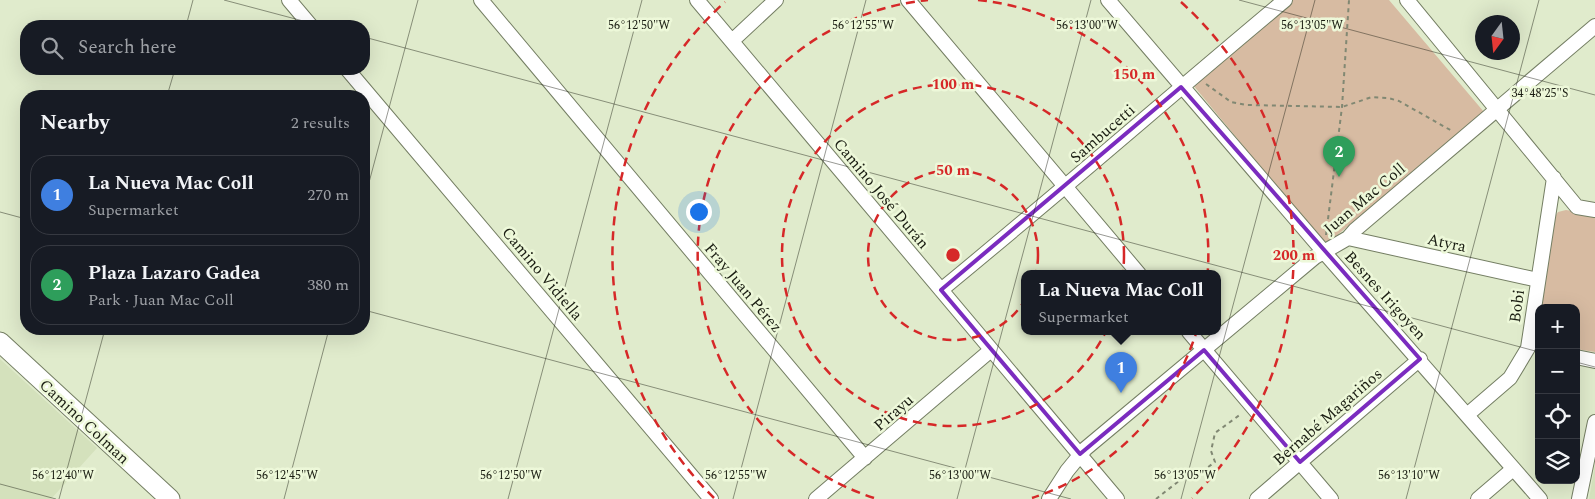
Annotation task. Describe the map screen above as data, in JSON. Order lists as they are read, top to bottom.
{
  "streets": {
    "street": [
      "Sambucetti",
      "Camino José Durán",
      "Juan Mac Coll",
      "Atyra",
      "Camino Vidiella",
      "Fray Juan Pérez",
      "Besnes Irigoyen",
      "Bobi",
      "Pirayu",
      "Bernabé Magariños",
      "Camino Colman"
    ]
  },
  "crossings": [
    ["Sambucetti", "Camino José Durán"],
    ["Sambucetti", "Besnes Irigoyen"],
    ["Camino José Durán", "Juan Mac Coll"],
    ["Camino José Durán", "Pirayu"],
    ["Juan Mac Coll", "Atyra"],
    ["Juan Mac Coll", "Besnes Irigoyen"],
    ["Atyra", "Bobi"],
    ["Fray Juan Pérez", "Pirayu"],
    ["Besnes Irigoyen", "Bobi"],
    ["Besnes Irigoyen", "Bernabé Magariños"]
  ],
  "north": "bottom",
  "page": {
    "search": "Search here",
    "heading": ["Nearby", "2 results"],
    "pins": ["2", "1"],
    "list": [
      {
        "mark": "1",
        "name": "La Nueva Mac Coll",
        "note": "Supermarket",
        "value": "270 m"
      },
      {
        "mark": "2",
        "name": "Plaza Lazaro Gadea",
        "note": "Park · Juan Mac Coll",
        "value": "380 m"
      }
    ],
    "popup": ["La Nueva Mac Coll", "Supermarket"],
    "map_buttons": ["+", "−"]
  },
  "coordinates": [
    "56°12'50\"W",
    "56°12'55\"W",
    "56°13'00\"W",
    "56°13'05\"W",
    "34°48'25\"S",
    "56°12'40\"W",
    "56°12'45\"W",
    "56°13'10\"W"
  ],
  "rings": [
    "150 m",
    "100 m",
    "50 m",
    "200 m"
  ]
}
